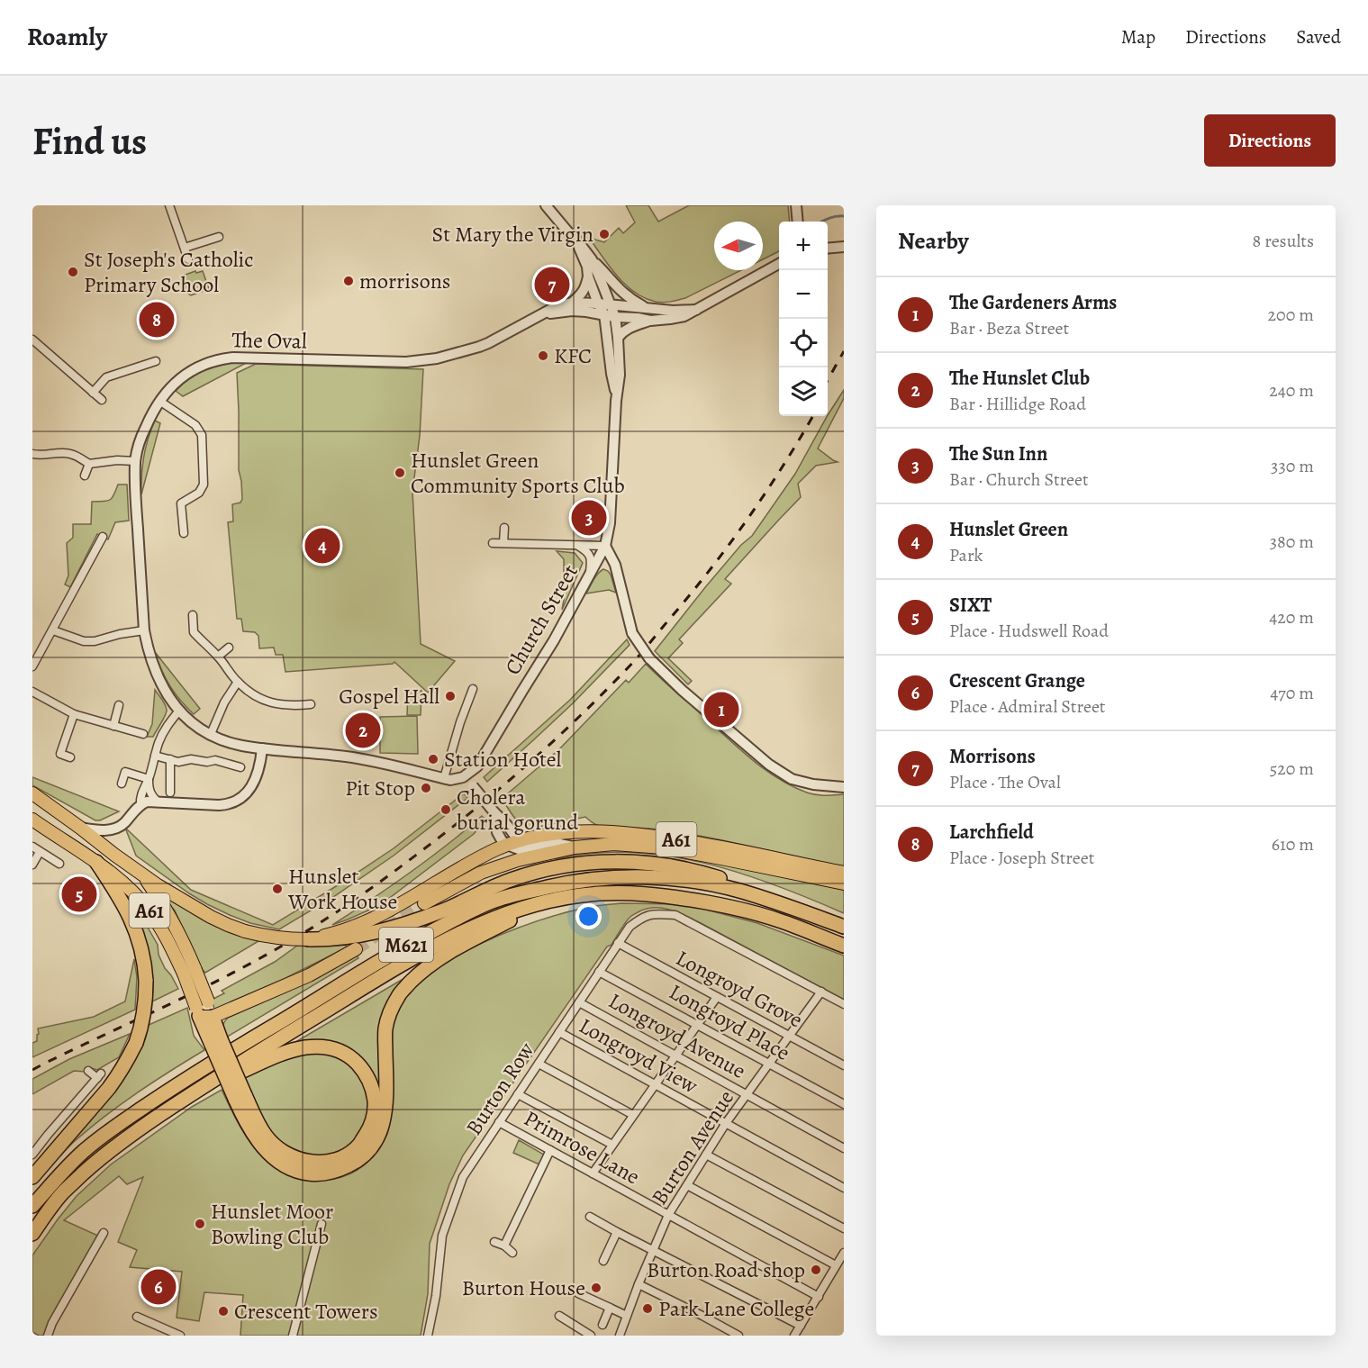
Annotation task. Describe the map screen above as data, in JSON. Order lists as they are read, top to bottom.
{
  "streets": {
    "highway": ["A61", "M621"],
    "street": [
      "The Oval",
      "Church Street",
      "Longroyd Grove",
      "Longroyd Place",
      "Longroyd Avenue",
      "Longroyd View",
      "Burton Row",
      "Primrose Lane",
      "Burton Avenue"
    ]
  },
  "crossings": [
    ["The Oval", "Church Street"],
    ["Longroyd Grove", "Burton Row"],
    ["Longroyd Grove", "Burton Avenue"],
    ["Longroyd Place", "Burton Row"],
    ["Longroyd Place", "Burton Avenue"],
    ["Longroyd Avenue", "Burton Row"],
    ["Longroyd Avenue", "Burton Avenue"],
    ["Longroyd View", "Burton Row"],
    ["Longroyd View", "Burton Avenue"],
    ["Burton Row", "Primrose Lane"],
    ["Burton Row", "Burton Avenue"],
    ["Primrose Lane", "Burton Avenue"]
  ],
  "places": [
    "St Mary the Virgin",
    "St Joseph's Catholic Primary School",
    "morrisons",
    "KFC",
    "Hunslet Green Community Sports Club",
    "Gospel Hall",
    "Station Hotel",
    "Pit Stop",
    "Cholera burial gorund",
    "Hunslet Work House",
    "Hunslet Moor Bowling Club",
    "Burton Road shop",
    "Burton House",
    "Park Lane College",
    "Crescent Towers"
  ],
  "north": "left",
  "page": {
    "header": "Roamly",
    "nav": ["Map", "Directions", "Saved"],
    "buttons": "Directions",
    "title": "Find us",
    "heading": ["Nearby", "8 results"],
    "map_buttons": ["+", "−"],
    "pins": [
      "7",
      "8",
      "3",
      "4",
      "1",
      "2",
      "5",
      "6"
    ],
    "list": [
      {
        "mark": "1",
        "name": "The Gardeners Arms",
        "note": "Bar · Beza Street",
        "value": "200 m"
      },
      {
        "mark": "2",
        "name": "The Hunslet Club",
        "note": "Bar · Hillidge Road",
        "value": "240 m"
      },
      {
        "mark": "3",
        "name": "The Sun Inn",
        "note": "Bar · Church Street",
        "value": "330 m"
      },
      {
        "mark": "4",
        "name": "Hunslet Green",
        "note": "Park",
        "value": "380 m"
      },
      {
        "mark": "5",
        "name": "SIXT",
        "note": "Place · Hudswell Road",
        "value": "420 m"
      },
      {
        "mark": "6",
        "name": "Crescent Grange",
        "note": "Place · Admiral Street",
        "value": "470 m"
      },
      {
        "mark": "7",
        "name": "Morrisons",
        "note": "Place · The Oval",
        "value": "520 m"
      },
      {
        "mark": "8",
        "name": "Larchfield",
        "note": "Place · Joseph Street",
        "value": "610 m"
      }
    ]
  }
}
